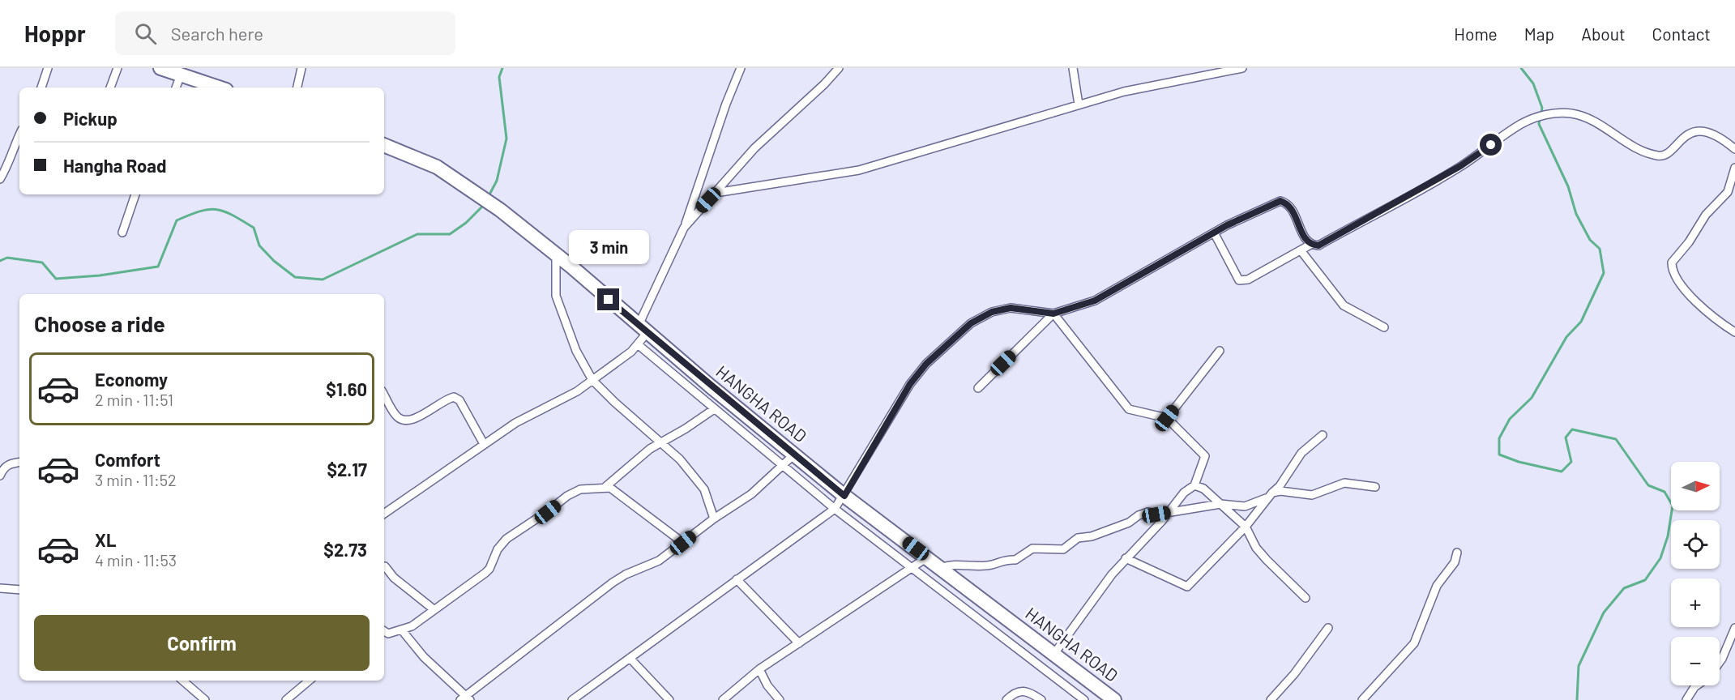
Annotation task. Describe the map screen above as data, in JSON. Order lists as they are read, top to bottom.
{
  "streets": {
    "highway": ["HANGHA ROAD"]
  },
  "north": "right",
  "page": {
    "header": "Hoppr",
    "search": "Search here",
    "nav": [
      "Home",
      "Map",
      "About",
      "Contact"
    ],
    "banner": ["Pickup", "Hangha Road"],
    "bubble": "3 min",
    "heading": "Choose a ride",
    "list": [
      {
        "name": "Economy",
        "note": "2 min · 11:51",
        "value": "$1.60"
      },
      {
        "name": "Comfort",
        "note": "3 min · 11:52",
        "value": "$2.17"
      },
      {
        "name": "XL",
        "note": "4 min · 11:53",
        "value": "$2.73"
      }
    ],
    "map_buttons": ["+", "−"],
    "buttons": "Confirm"
  }
}
